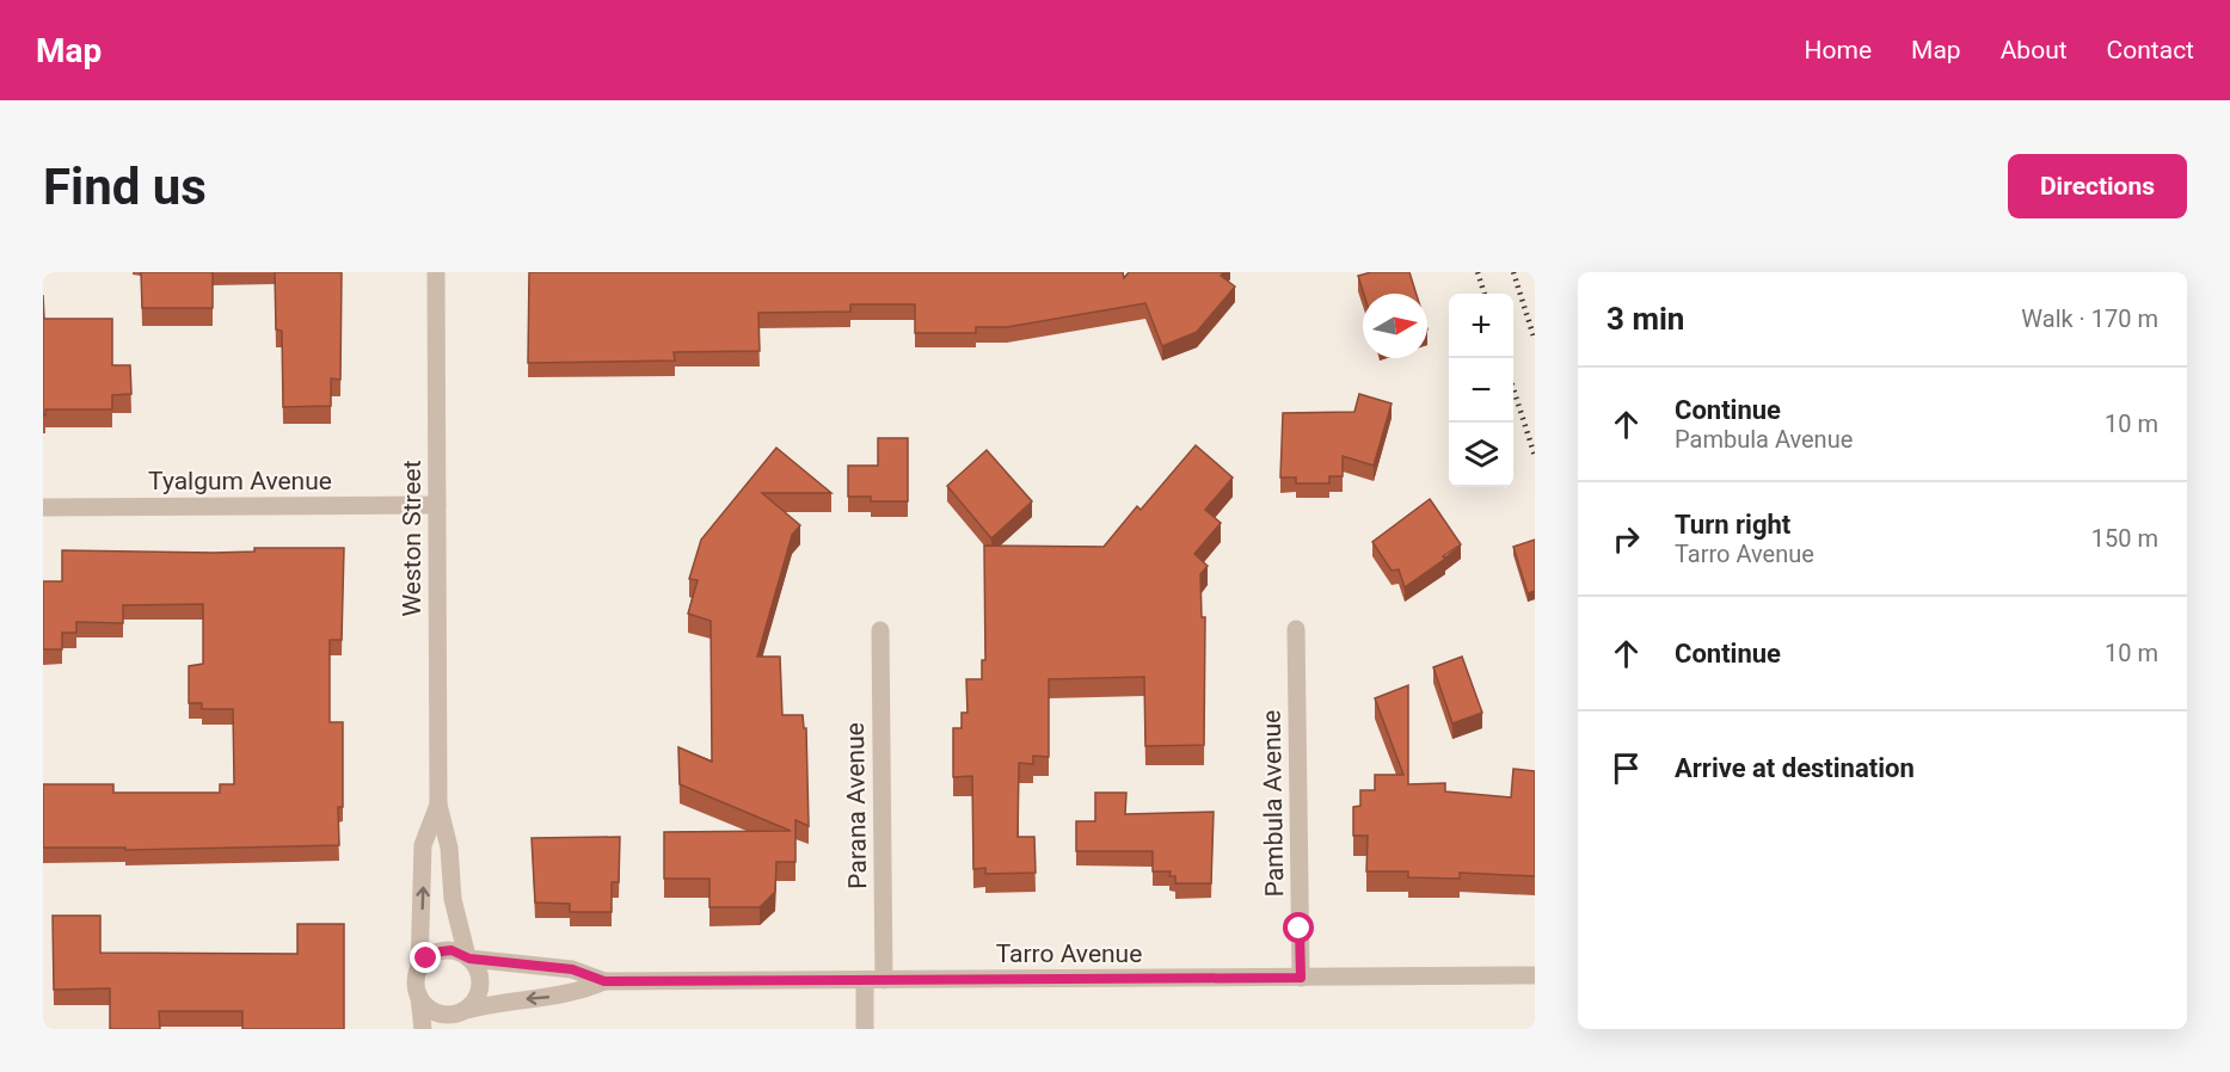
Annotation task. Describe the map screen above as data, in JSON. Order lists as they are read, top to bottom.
{
  "streets": {
    "street": [
      "Tyalgum Avenue",
      "Weston Street",
      "Pambula Avenue",
      "Parana Avenue",
      "Tarro Avenue"
    ]
  },
  "crossings": [
    ["Tyalgum Avenue", "Weston Street"],
    ["Weston Street", "Tarro Avenue"],
    ["Pambula Avenue", "Tarro Avenue"],
    ["Parana Avenue", "Tarro Avenue"]
  ],
  "north": "right",
  "page": {
    "header": "Map",
    "nav": [
      "Home",
      "Map",
      "About",
      "Contact"
    ],
    "buttons": "Directions",
    "title": "Find us",
    "heading": ["3 min", "Walk · 170 m"],
    "map_buttons": ["+", "−"],
    "list": [
      ["Continue", "Pambula Avenue", "10 m"],
      ["Turn right", "Tarro Avenue", "150 m"],
      ["Continue", "10 m"],
      "Arrive at destination"
    ]
  }
}
